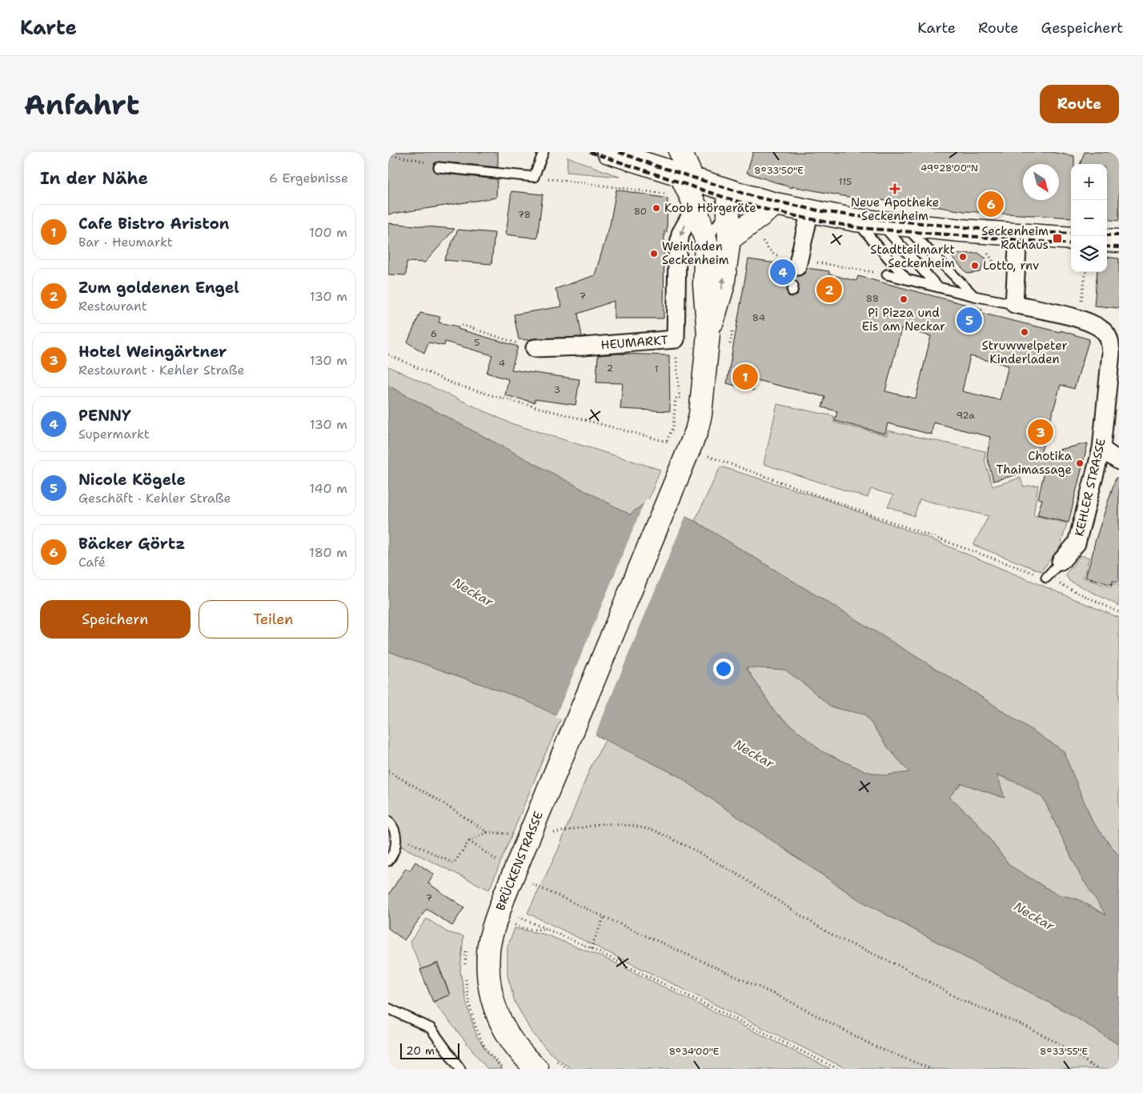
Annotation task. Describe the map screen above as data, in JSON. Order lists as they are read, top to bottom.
{
  "streets": {
    "main road": ["BRÜCKENSTRASSE"],
    "street": ["HEUMARKT", "KEHLER STRASSE"]
  },
  "water": ["Neckar"],
  "places": {
    "health": ["Neue Apotheke Seckenheim"],
    "other": [
      "Koob Hörgeräte",
      "Weinladen Seckenheim",
      "Stadtteilmarkt Seckenheim",
      "Lotto, rnv",
      "Pi Pizza und Eis am Neckar",
      "Struwwelpeter Kinderladen",
      "Chotika Thaimassage"
    ],
    "transit": ["Seckenheim Rathaus"]
  },
  "house_numbers": [
    "115",
    "80",
    "78",
    "7",
    "88",
    "84",
    "6",
    "5",
    "4",
    "2",
    "1",
    "3",
    "92a",
    "7"
  ],
  "scale_bar": "20 m",
  "north": "bottom right",
  "page": {
    "header": "Karte",
    "nav": ["Karte", "Route", "Gespeichert"],
    "buttons": [
      "Route",
      ["Speichern", "Teilen"]
    ],
    "title": "Anfahrt",
    "heading": ["In der Nähe", "6 Ergebnisse"],
    "map_buttons": ["+", "−"],
    "pins": [
      "6",
      "4",
      "2",
      "5",
      "1",
      "3"
    ],
    "list": [
      {
        "mark": "1",
        "name": "Cafe Bistro Ariston",
        "note": "Bar · Heumarkt",
        "value": "100 m"
      },
      {
        "mark": "2",
        "name": "Zum goldenen Engel",
        "note": "Restaurant",
        "value": "130 m"
      },
      {
        "mark": "3",
        "name": "Hotel Weingärtner",
        "note": "Restaurant · Kehler Straße",
        "value": "130 m"
      },
      {
        "mark": "4",
        "name": "PENNY",
        "note": "Supermarkt",
        "value": "130 m"
      },
      {
        "mark": "5",
        "name": "Nicole Kögele",
        "note": "Geschäft · Kehler Straße",
        "value": "140 m"
      },
      {
        "mark": "6",
        "name": "Bäcker Görtz",
        "note": "Café",
        "value": "180 m"
      }
    ],
    "scale": "20 m"
  },
  "coordinates": [
    "49°28'00\"N",
    "8°33'50\"E",
    "8°34'00\"E",
    "8°33'55\"E"
  ]
}
